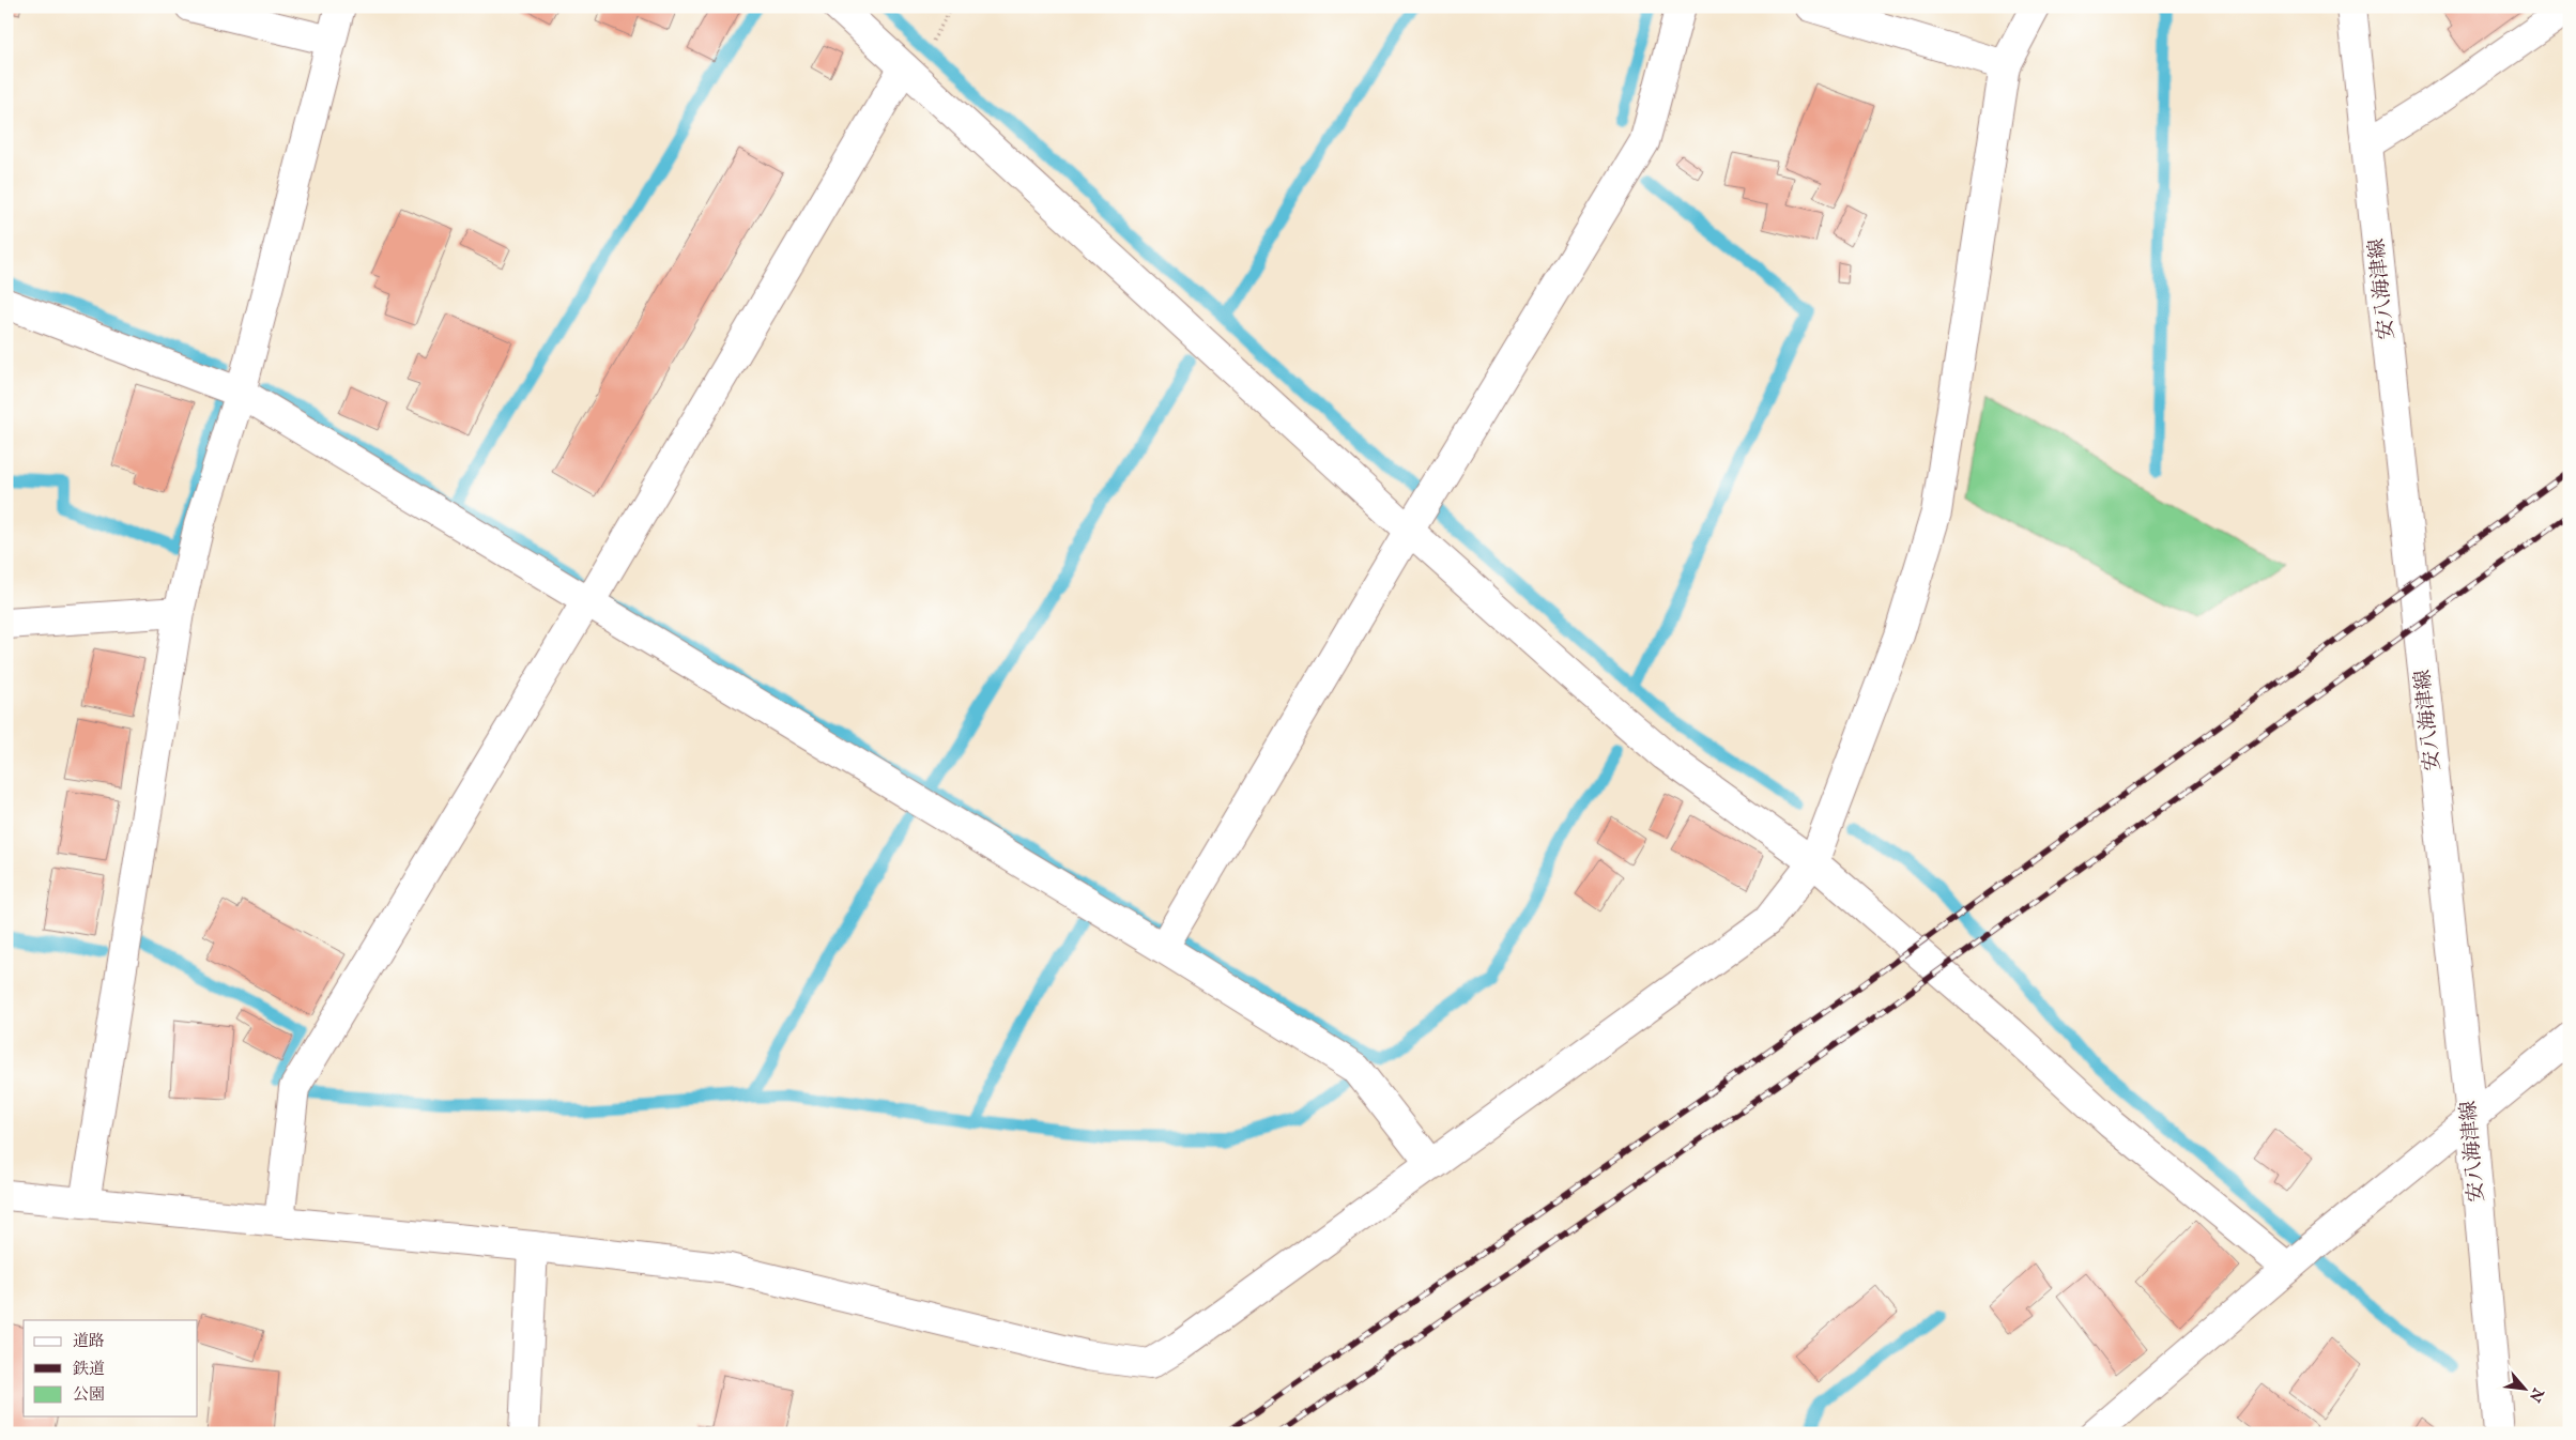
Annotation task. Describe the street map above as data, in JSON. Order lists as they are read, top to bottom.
{
  "streets": {
    "street": ["安八海津線"]
  },
  "legend": ["道路", "鉄道", "公園"],
  "north": "bottom right"
}
